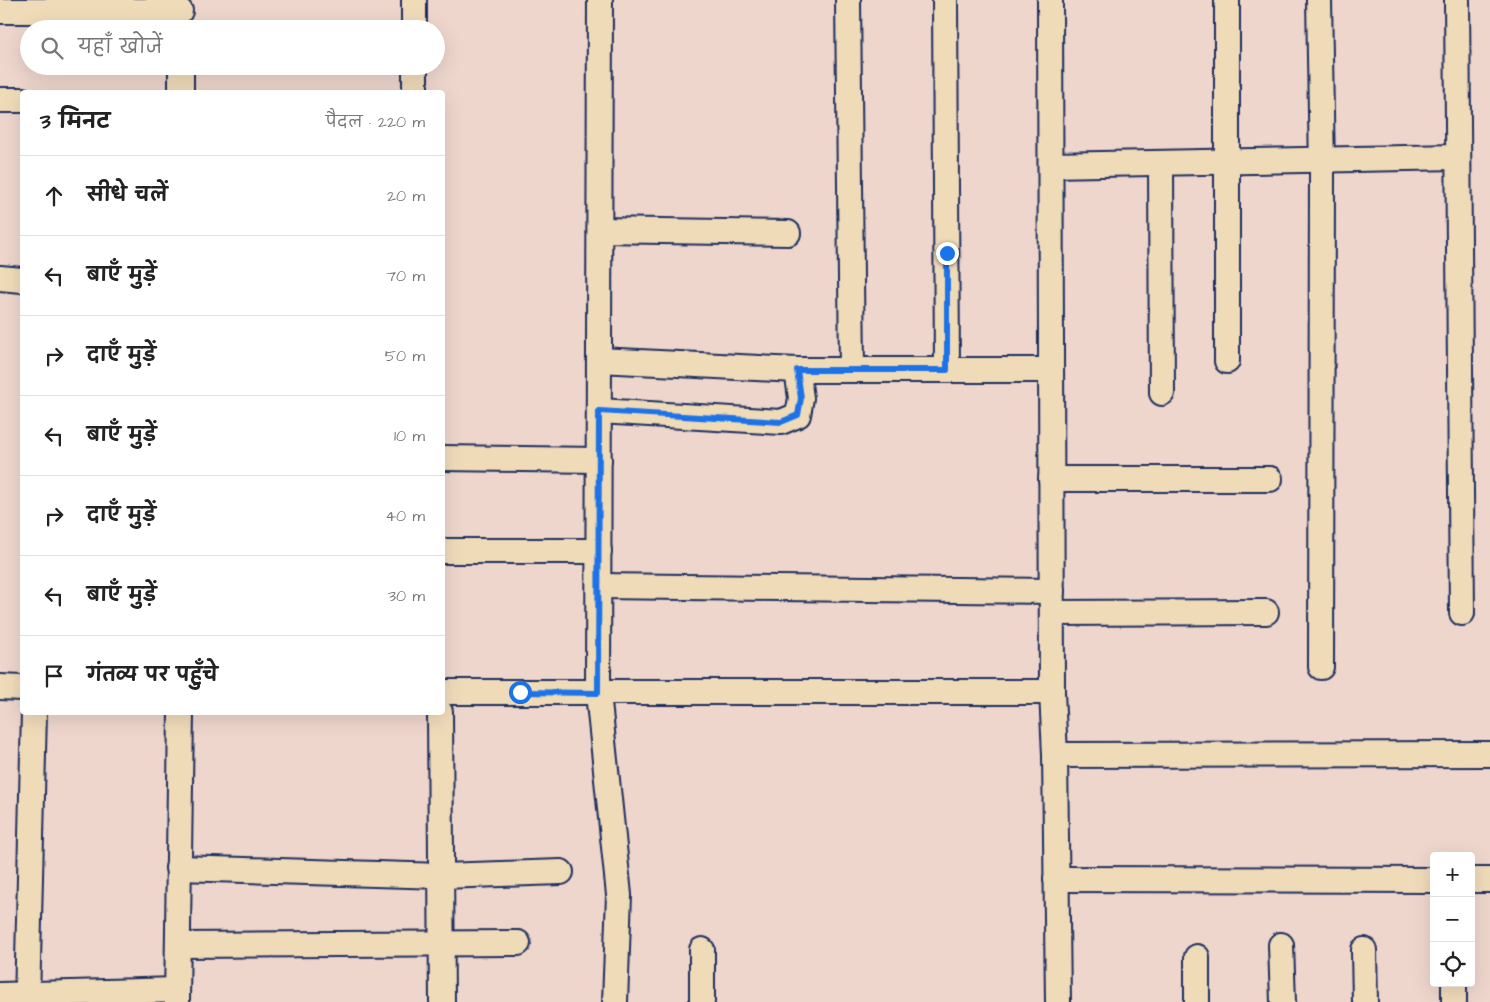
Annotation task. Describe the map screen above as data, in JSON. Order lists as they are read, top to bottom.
{
  "page": {
    "search": "यहाँ खोजें",
    "heading": ["3 मिनट", "पैदल · 220 m"],
    "list": [
      ["सीधे चलें", "20 m"],
      ["बाएँ मुड़ें", "70 m"],
      ["दाएँ मुड़ें", "50 m"],
      ["बाएँ मुड़ें", "10 m"],
      ["दाएँ मुड़ें", "40 m"],
      ["बाएँ मुड़ें", "30 m"],
      "गंतव्य पर पहुँचे"
    ],
    "map_buttons": ["+", "−"]
  }
}
